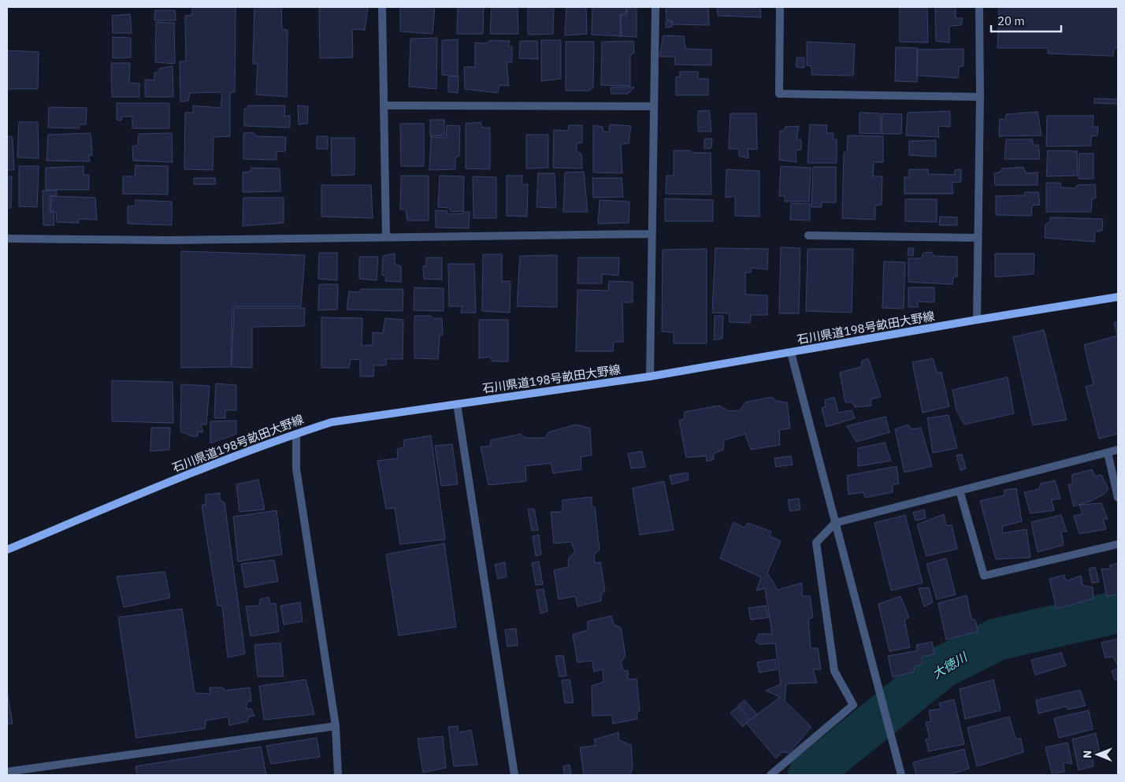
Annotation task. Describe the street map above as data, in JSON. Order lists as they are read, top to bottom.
{
  "streets": {
    "main road": ["石川県道198号畝田大野線"]
  },
  "water": ["大徳川"],
  "scale_bar": "20 m",
  "north": "left"
}
